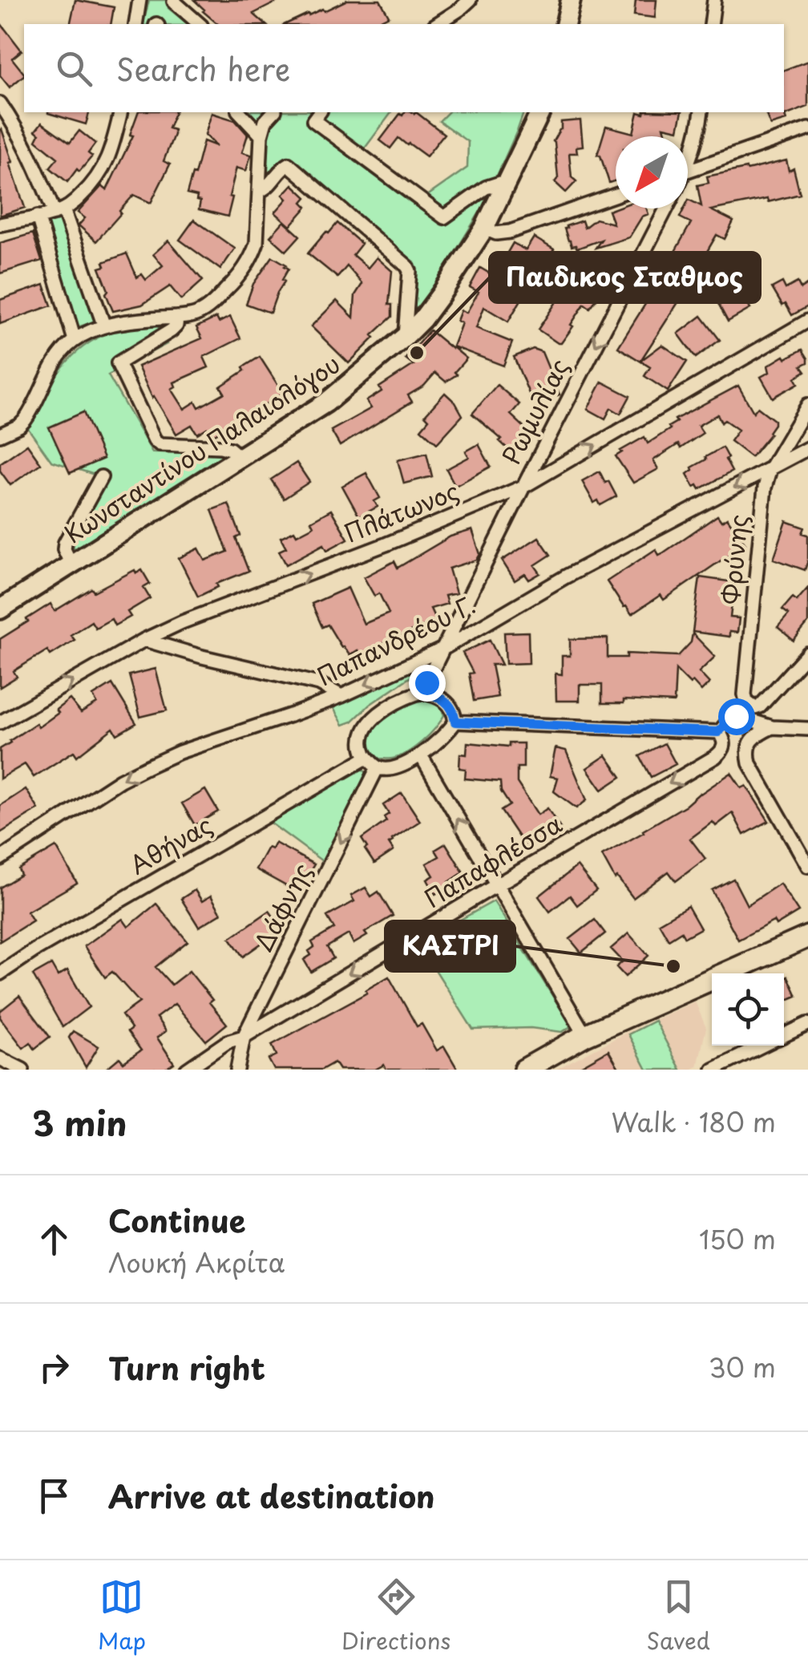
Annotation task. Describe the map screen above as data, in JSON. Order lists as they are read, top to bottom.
{
  "streets": {
    "street": [
      "Ρωμυλίας",
      "Κωνσταντίνου Παλαιολόγου",
      "Πλάτωνος",
      "Φρύνης",
      "Παπανδρέου Γ.",
      "Αθήνας",
      "Παπαφλέσσα",
      "Δάφνης"
    ]
  },
  "crossings": [
    ["Ρωμυλίας", "Πλάτωνος"],
    ["Ρωμυλίας", "Παπανδρέου Γ."],
    ["Ρωμυλίας", "Αθήνας"],
    ["Ρωμυλίας", "Δάφνης"],
    ["Φρύνης", "Παπανδρέου Γ."],
    ["Αθήνας", "Δάφνης"],
    ["Παπαφλέσσα", "Δάφνης"]
  ],
  "one_way": [
    "Ρωμυλίας",
    "Πλάτωνος",
    "Παπανδρέου Γ.",
    "Παπαφλέσσα",
    "Δάφνης"
  ],
  "places": ["Παιδικος Σταθμος", "ΚΑΣΤΡΙ"],
  "north": "bottom left",
  "page": {
    "search": "Search here",
    "heading": ["3 min", "Walk · 180 m"],
    "list": [
      ["Continue", "Λουκή Ακρίτα", "150 m"],
      ["Turn right", "30 m"],
      "Arrive at destination"
    ],
    "nav": ["Map", "Directions", "Saved"]
  }
}
